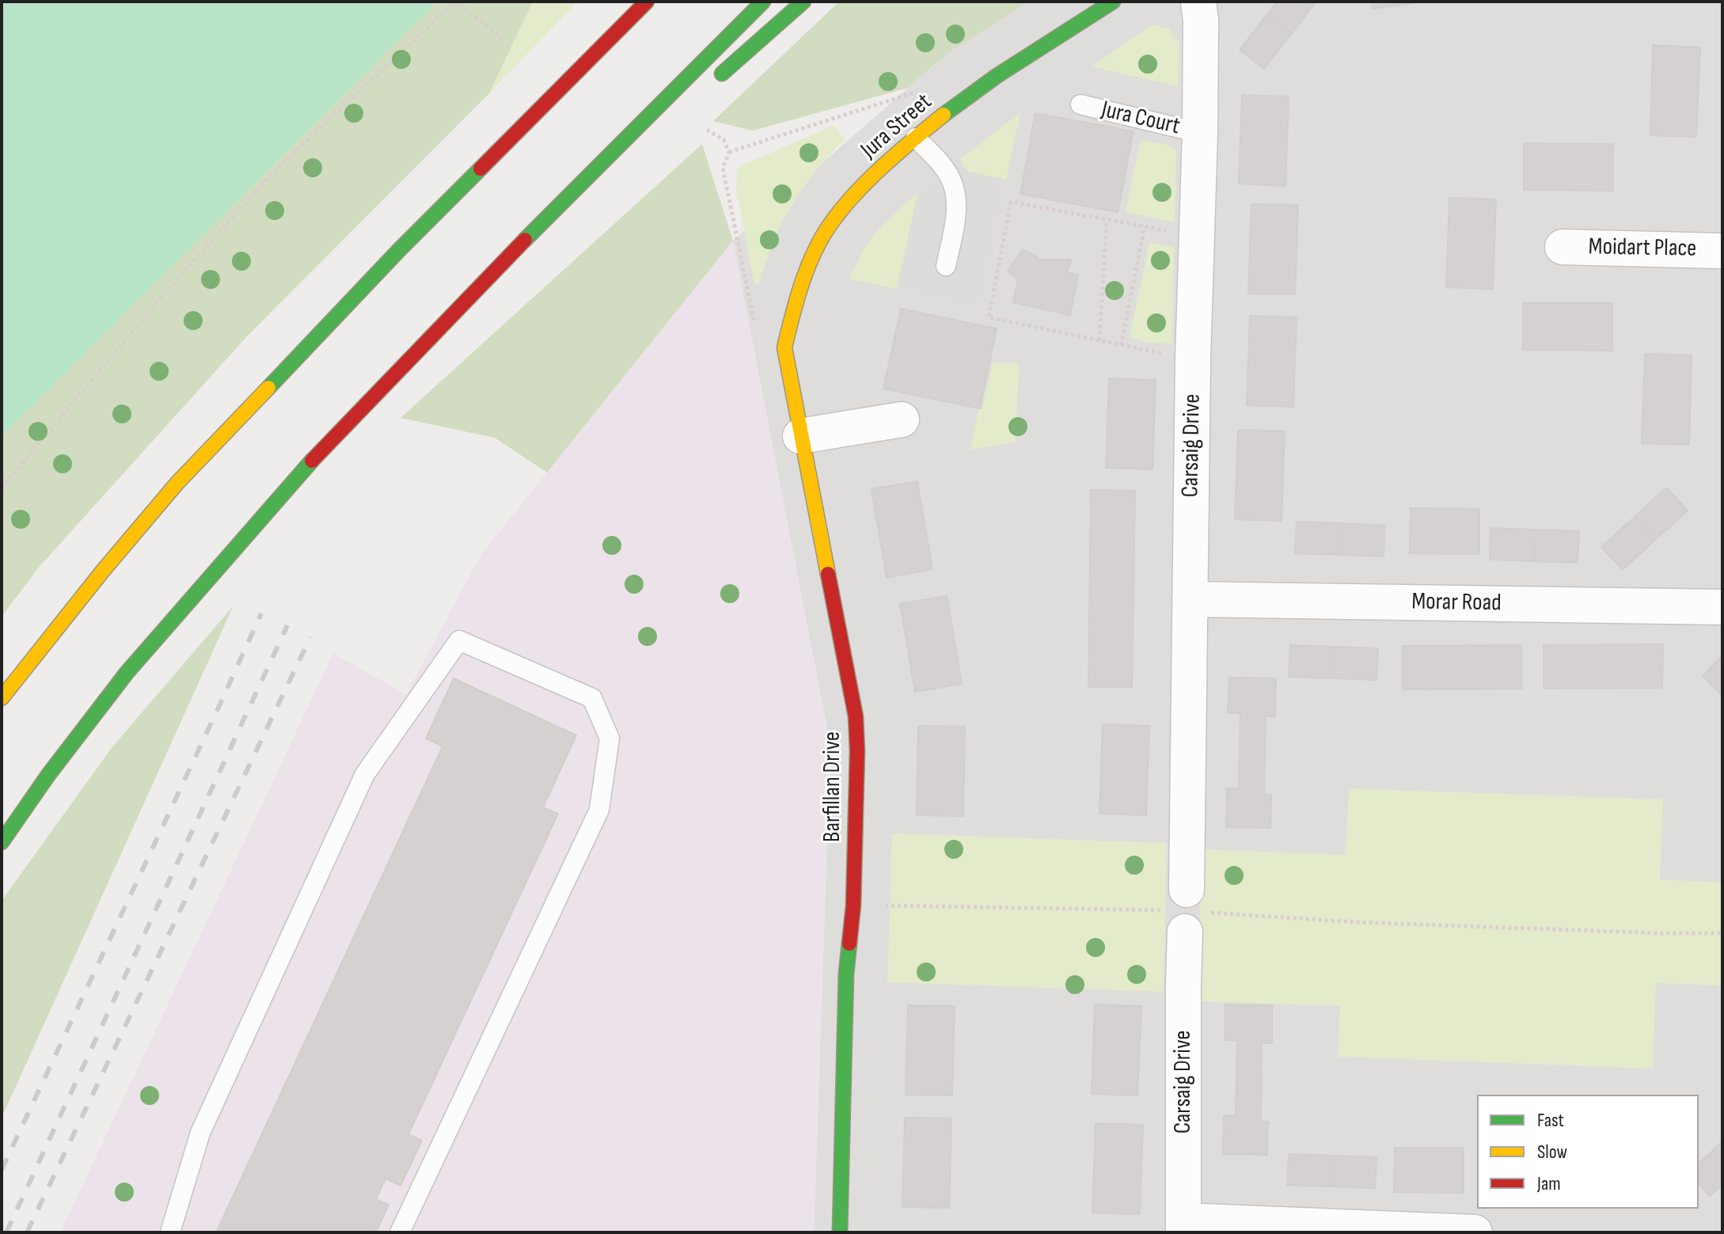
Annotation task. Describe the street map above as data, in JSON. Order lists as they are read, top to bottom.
{
  "streets": {
    "main road": ["Jura Street", "Barfillan Drive"],
    "street": ["Moidart Place", "Carsaig Drive", "Morar Road"],
    "lane": ["Jura Court"]
  },
  "crossings": [
    ["Jura Court", "Carsaig Drive"],
    ["Jura Street", "Barfillan Drive"],
    ["Carsaig Drive", "Morar Road"]
  ],
  "legend": ["Fast", "Slow", "Jam"]
}
